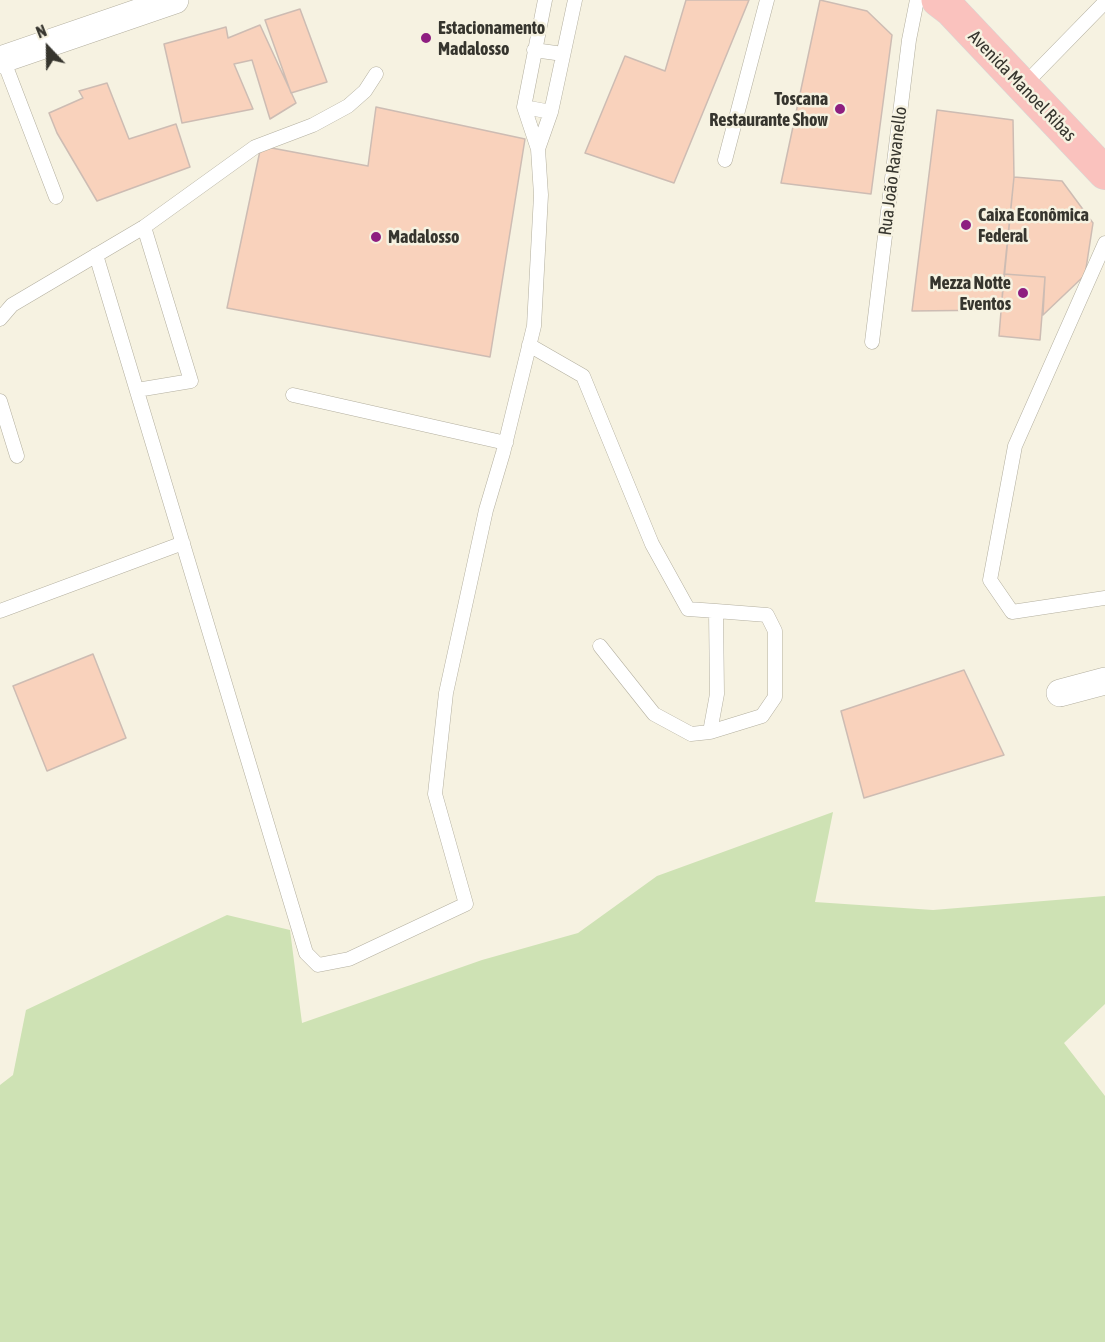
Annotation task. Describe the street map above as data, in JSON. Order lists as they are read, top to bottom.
{
  "streets": {
    "main road": ["Avenida Manoel Ribas"],
    "lane": ["Rua João Ravanello"]
  },
  "places": [
    "Estacionamento Madalosso",
    "Toscana Restaurante Show",
    "Caixa Econômica Federal",
    "Madalosso",
    "Mezza Notte Eventos"
  ],
  "north": "top"
}
